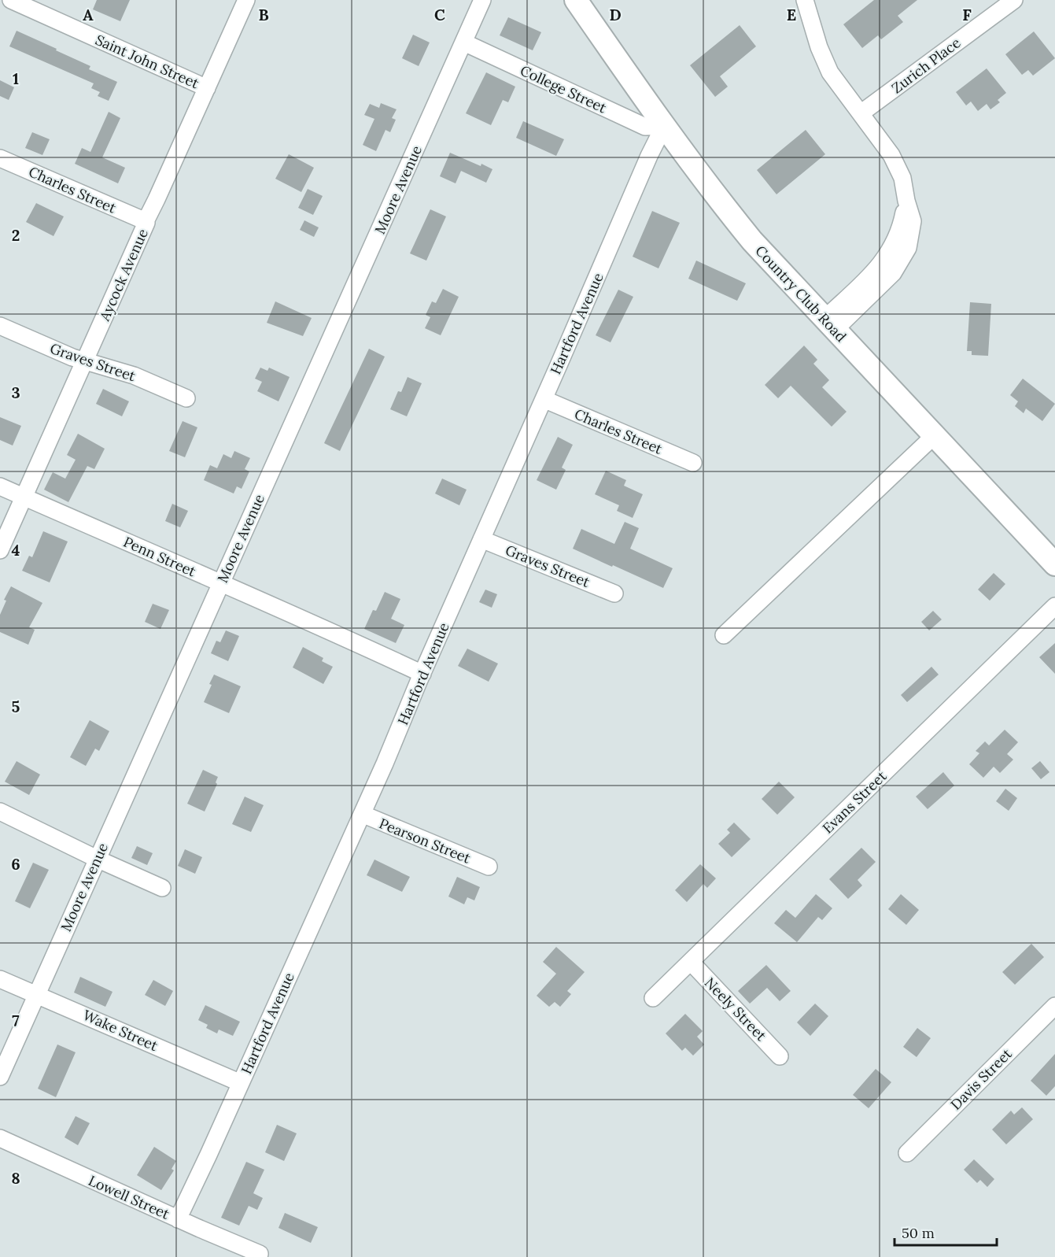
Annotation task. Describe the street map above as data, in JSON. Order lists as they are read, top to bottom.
{
  "streets": {
    "street": [
      "Saint John Street",
      "Zurich Place",
      "College Street",
      "Charles Street",
      "Moore Avenue",
      "Aycock Avenue",
      "Country Club Road",
      "Hartford Avenue",
      "Graves Street",
      "Penn Street",
      "Evans Street",
      "Pearson Street",
      "Neely Street",
      "Wake Street",
      "Davis Street",
      "Lowell Street"
    ]
  },
  "crossings": [
    ["Saint John Street", "Aycock Avenue"],
    ["College Street", "Moore Avenue"],
    ["College Street", "Country Club Road"],
    ["College Street", "Hartford Avenue"],
    ["Charles Street", "Aycock Avenue"],
    ["Charles Street", "Hartford Avenue"],
    ["Moore Avenue", "Penn Street"],
    ["Moore Avenue", "Wake Street"],
    ["Aycock Avenue", "Graves Street"],
    ["Aycock Avenue", "Penn Street"],
    ["Country Club Road", "Hartford Avenue"],
    ["Hartford Avenue", "Graves Street"],
    ["Hartford Avenue", "Penn Street"],
    ["Hartford Avenue", "Pearson Street"],
    ["Hartford Avenue", "Wake Street"],
    ["Hartford Avenue", "Lowell Street"],
    ["Evans Street", "Neely Street"]
  ],
  "scale_bar": "50 m",
  "grid": {
    "columns": [
      "A",
      "B",
      "C",
      "D",
      "E",
      "F"
    ],
    "rows": [
      "1",
      "2",
      "3",
      "4",
      "5",
      "6",
      "7",
      "8"
    ]
  }
}
